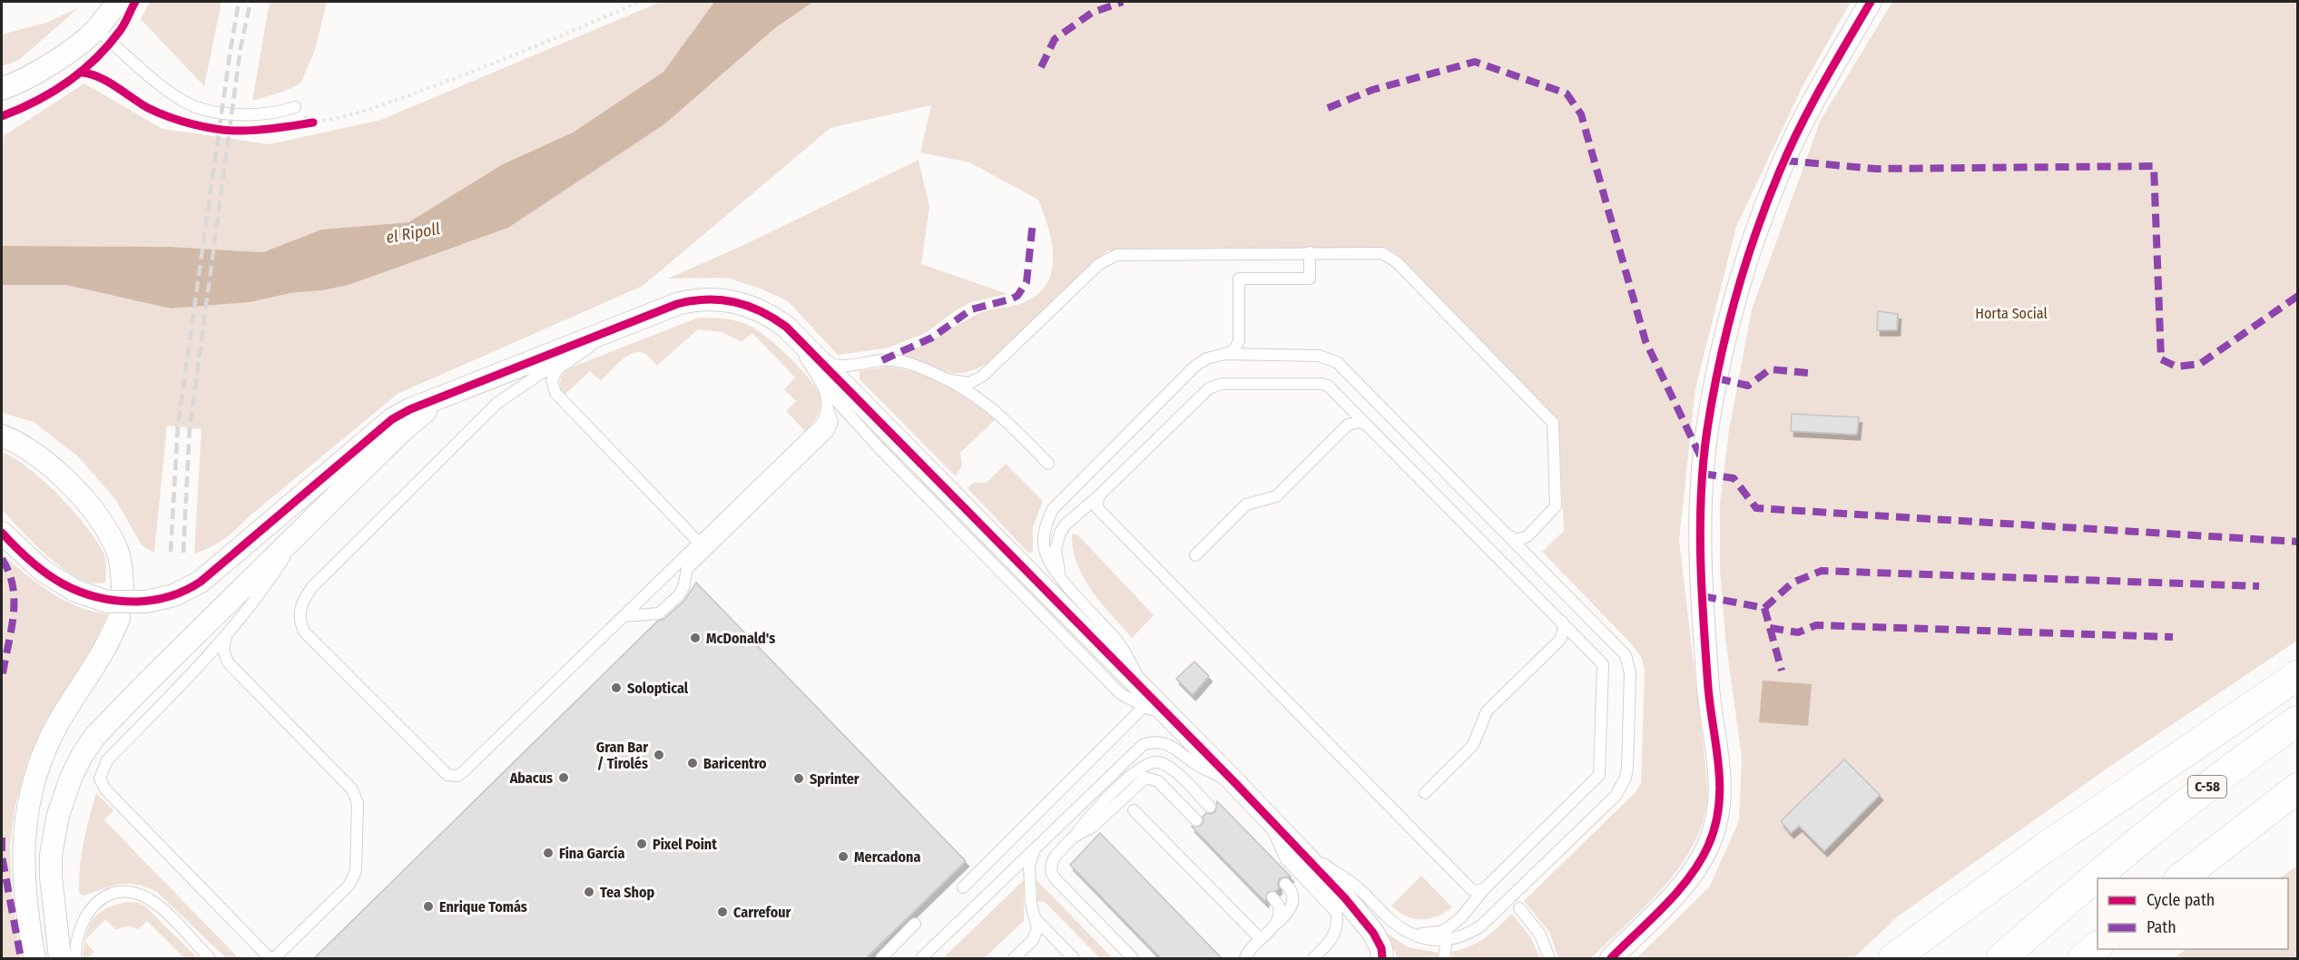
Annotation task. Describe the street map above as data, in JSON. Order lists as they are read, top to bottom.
{
  "streets": {
    "main road": ["C-58"]
  },
  "water": ["el Ripoll"],
  "parks": ["Horta Social"],
  "places": [
    "McDonald's",
    "Soloptical",
    "Gran Bar / Tirolés",
    "Baricentro",
    "Abacus",
    "Sprinter",
    "Pixel Point",
    "Fina García",
    "Mercadona",
    "Tea Shop",
    "Enrique Tomás",
    "Carrefour"
  ],
  "legend": ["Cycle path", "Path"]
}
